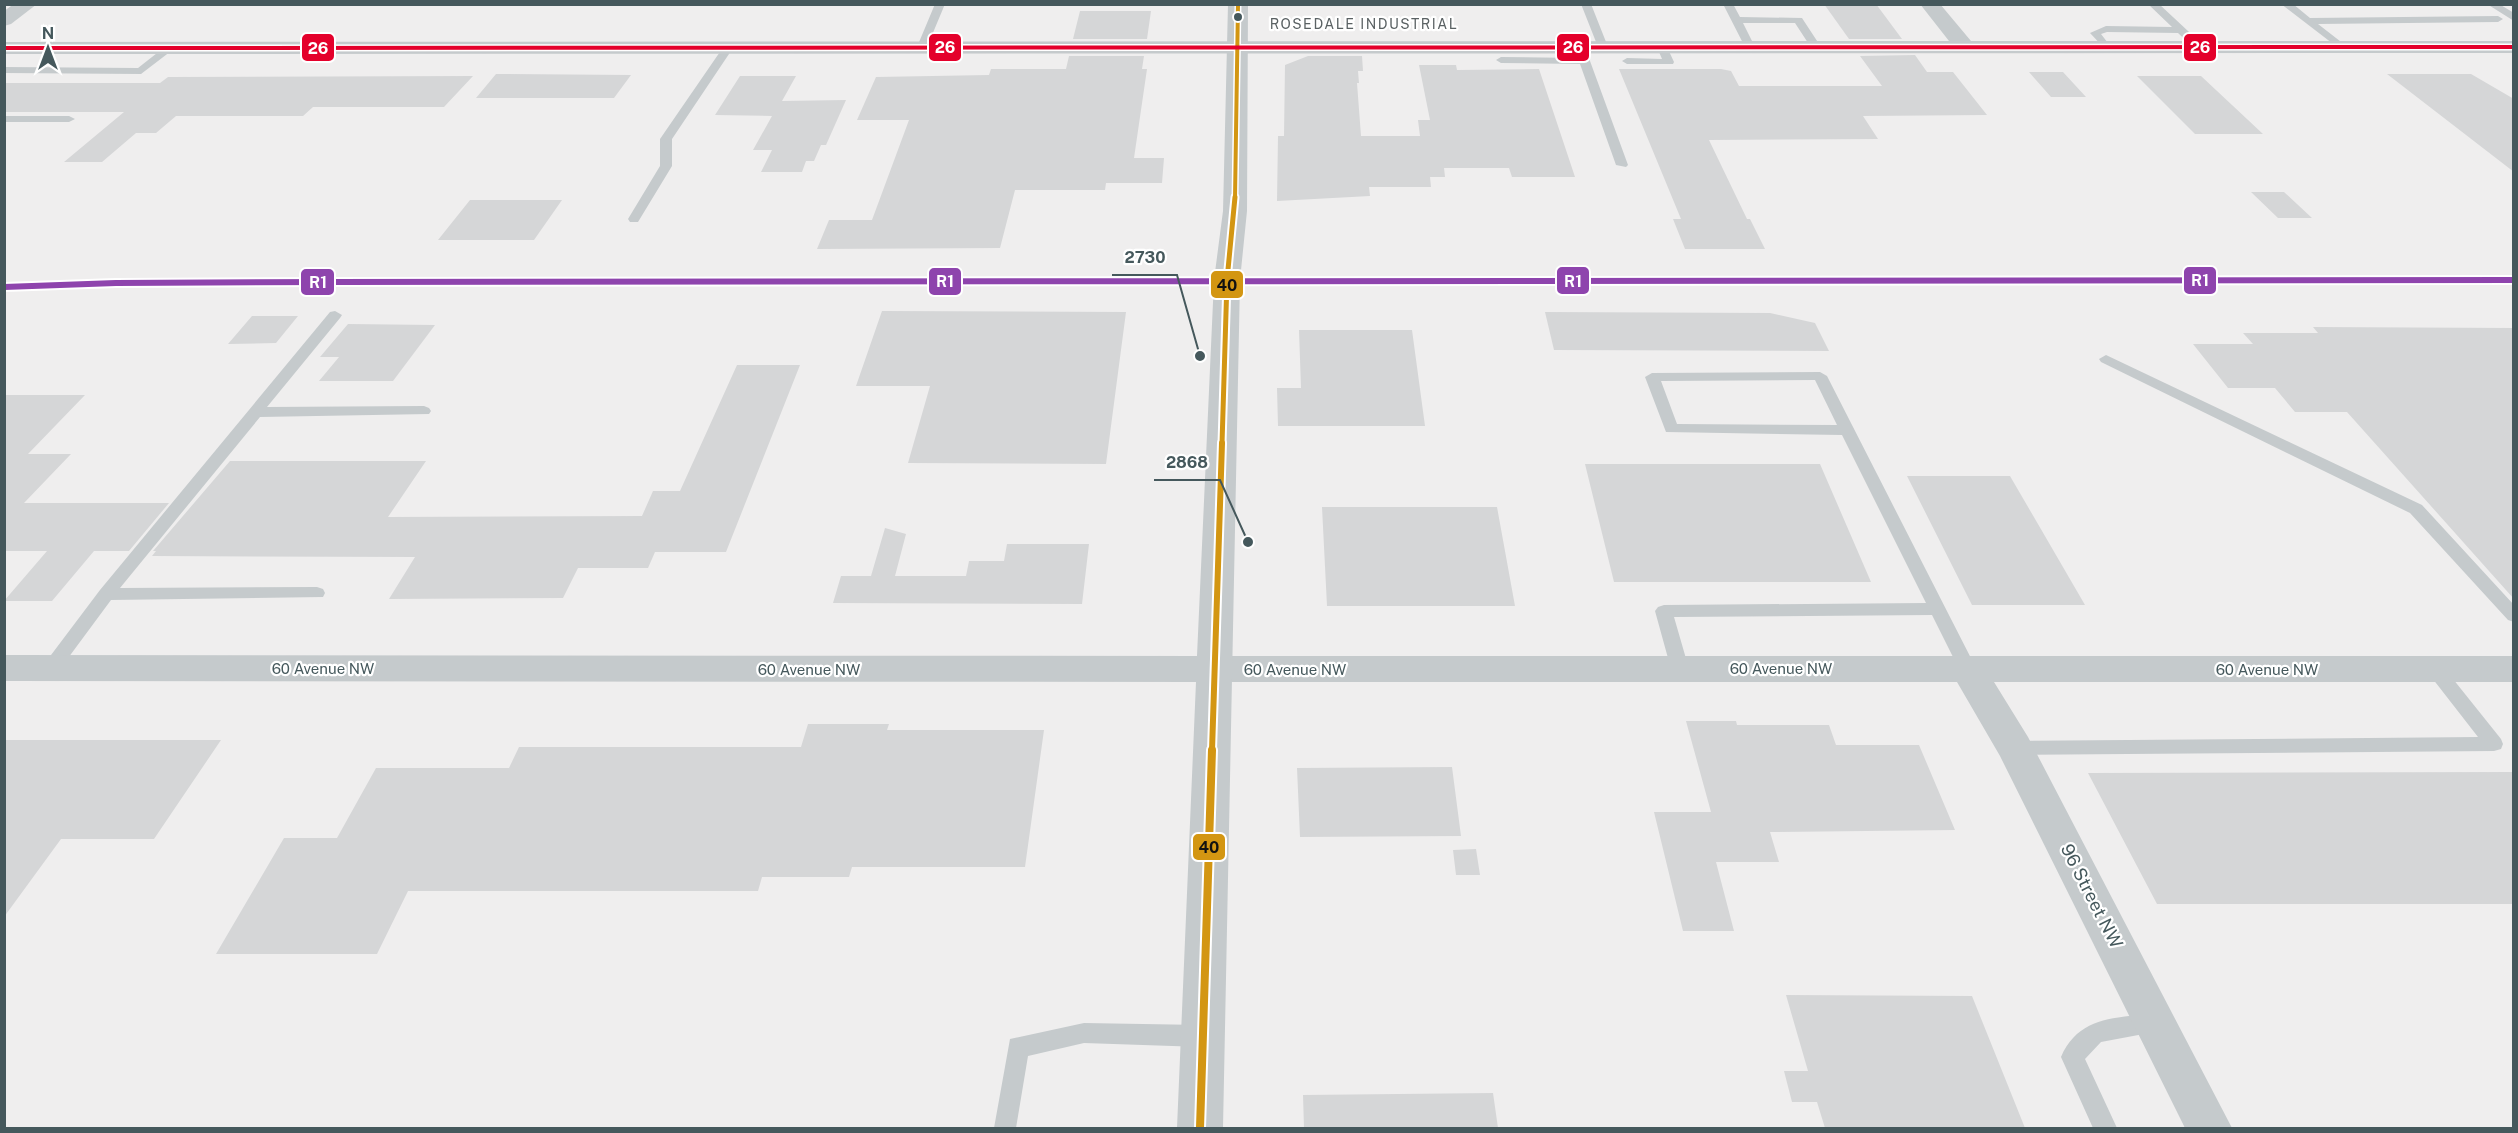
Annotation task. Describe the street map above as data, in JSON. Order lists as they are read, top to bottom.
{
  "streets": {
    "street": ["60 Avenue NW", "96 Street NW"]
  },
  "crossings": [
    ["60 Avenue NW", "96 Street NW"]
  ],
  "districts": ["ROSEDALE INDUSTRIAL"],
  "places": ["2730", "2868"],
  "lines": ["transit line 40", "transit line 26", "transit line R1"],
  "north": "top"
}
